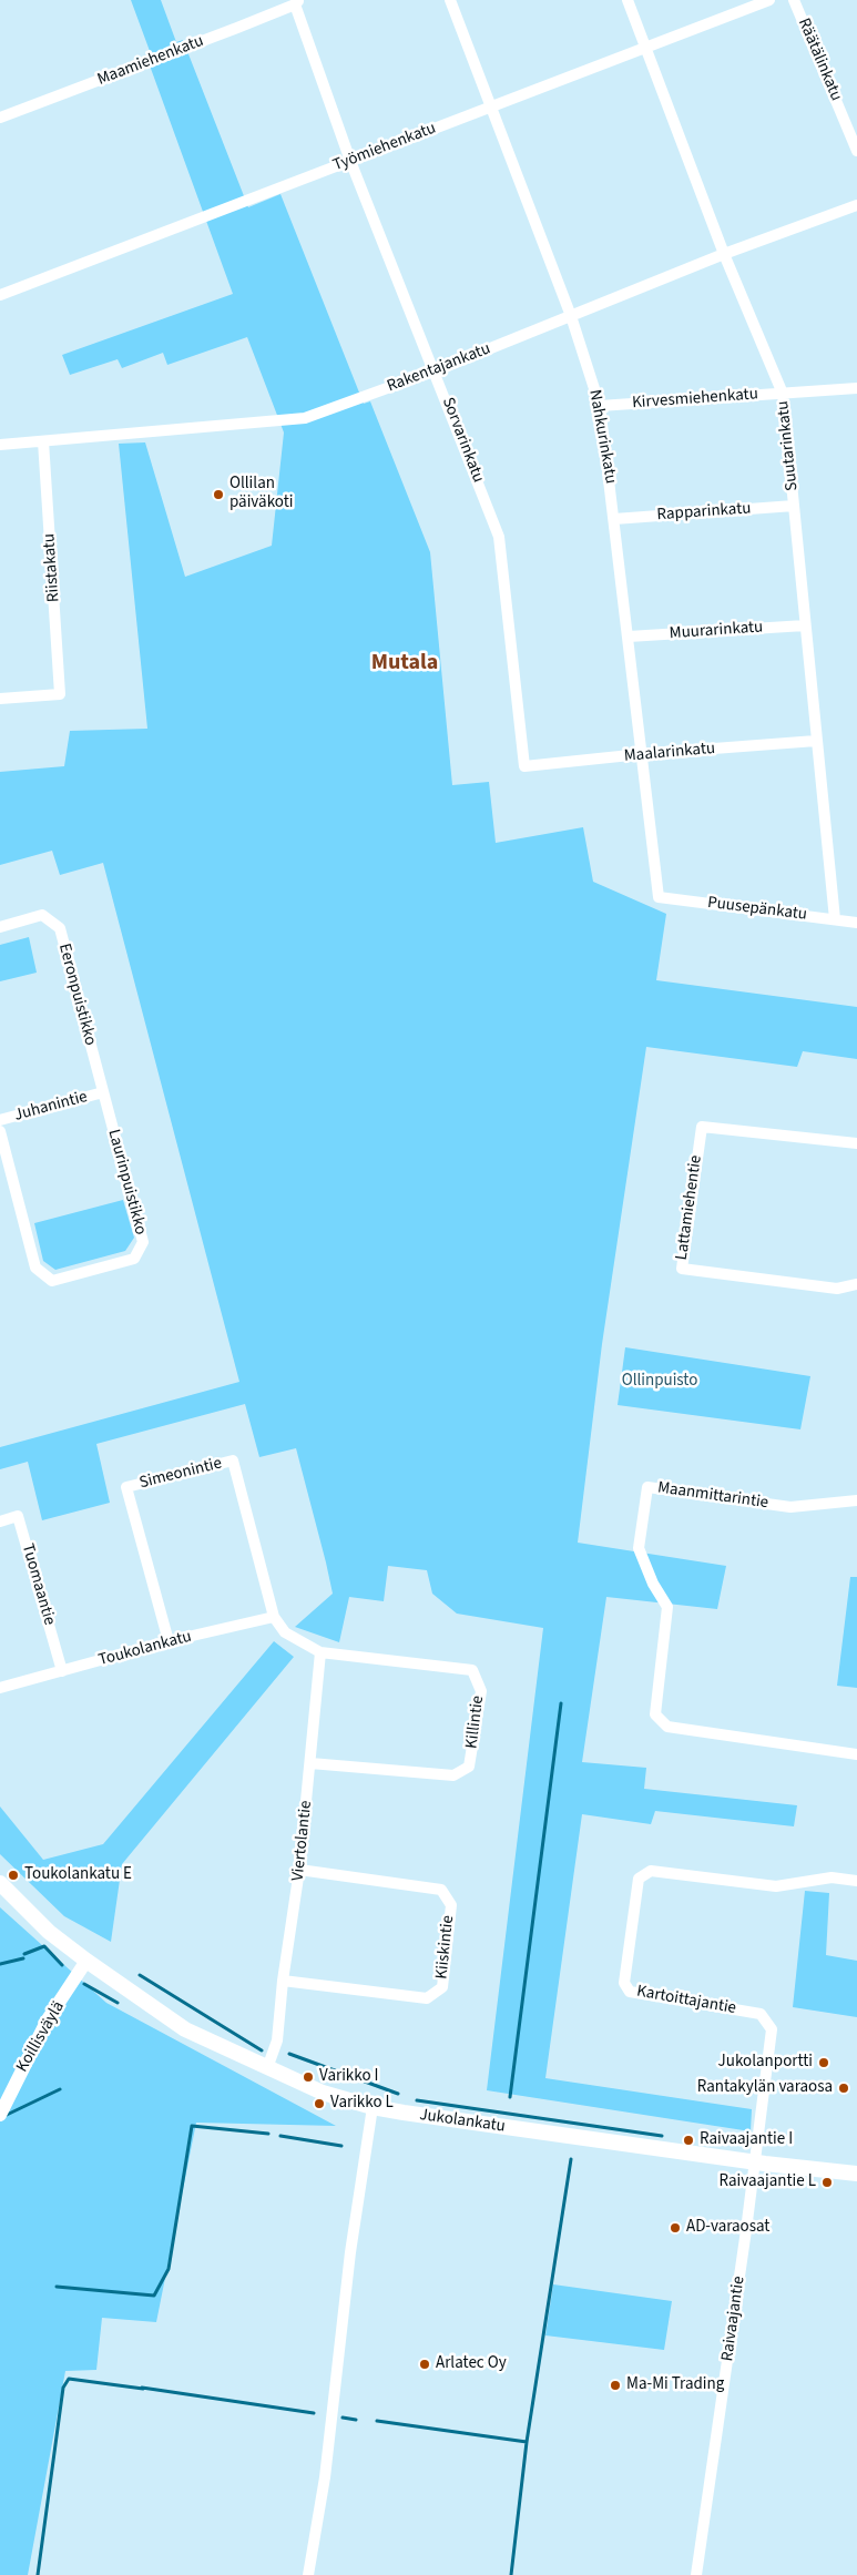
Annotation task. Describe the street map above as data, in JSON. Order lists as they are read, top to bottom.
{
  "streets": {
    "main road": ["Jukolankatu"],
    "street": [
      "Räätälinkatu",
      "Maamiehenkatu",
      "Työmiehenkatu",
      "Rakentajankatu",
      "Kirvesmiehenkatu",
      "Nahkurinkatu",
      "Sorvarinkatu",
      "Suutarinkatu",
      "Rapparinkatu",
      "Riistakatu",
      "Muurarinkatu",
      "Maalarinkatu",
      "Puusepänkatu",
      "Eeronpuistikko",
      "Juhanintie",
      "Laurinpuistikko",
      "Lattamiehentie",
      "Simeonintie",
      "Maanmittarintie",
      "Tuomaantie",
      "Toukolankatu",
      "Killintie",
      "Viertolantie",
      "Kiiskintie",
      "Kartoittajantie",
      "Koillisväylä",
      "Raivaajantie"
    ]
  },
  "crossings": [
    ["Maamiehenkatu", "Sorvarinkatu"],
    ["Työmiehenkatu", "Nahkurinkatu"],
    ["Työmiehenkatu", "Sorvarinkatu"],
    ["Työmiehenkatu", "Suutarinkatu"],
    ["Rakentajankatu", "Nahkurinkatu"],
    ["Rakentajankatu", "Sorvarinkatu"],
    ["Rakentajankatu", "Suutarinkatu"],
    ["Rakentajankatu", "Riistakatu"],
    ["Kirvesmiehenkatu", "Nahkurinkatu"],
    ["Kirvesmiehenkatu", "Suutarinkatu"],
    ["Nahkurinkatu", "Rapparinkatu"],
    ["Nahkurinkatu", "Muurarinkatu"],
    ["Nahkurinkatu", "Maalarinkatu"],
    ["Nahkurinkatu", "Puusepänkatu"],
    ["Sorvarinkatu", "Maalarinkatu"],
    ["Suutarinkatu", "Rapparinkatu"],
    ["Suutarinkatu", "Muurarinkatu"],
    ["Suutarinkatu", "Maalarinkatu"],
    ["Suutarinkatu", "Puusepänkatu"],
    ["Eeronpuistikko", "Juhanintie"],
    ["Eeronpuistikko", "Laurinpuistikko"],
    ["Juhanintie", "Laurinpuistikko"],
    ["Simeonintie", "Toukolankatu"],
    ["Tuomaantie", "Toukolankatu"],
    ["Killintie", "Viertolantie"],
    ["Viertolantie", "Kiiskintie"],
    ["Viertolantie", "Jukolankatu"],
    ["Kartoittajantie", "Jukolankatu"],
    ["Kartoittajantie", "Raivaajantie"],
    ["Koillisväylä", "Jukolankatu"],
    ["Jukolankatu", "Raivaajantie"]
  ],
  "districts": ["Mutala"],
  "parks": ["Ollinpuisto"],
  "places": [
    "Ollilan päiväkoti",
    "Toukolankatu E",
    "Jukolanportti",
    "Varikko I",
    "Rantakylän varaosa",
    "Varikko L",
    "Raivaajantie I",
    "Raivaajantie L",
    "AD-varaosat",
    "Arlatec Oy",
    "Ma-Mi Trading"
  ]
}
